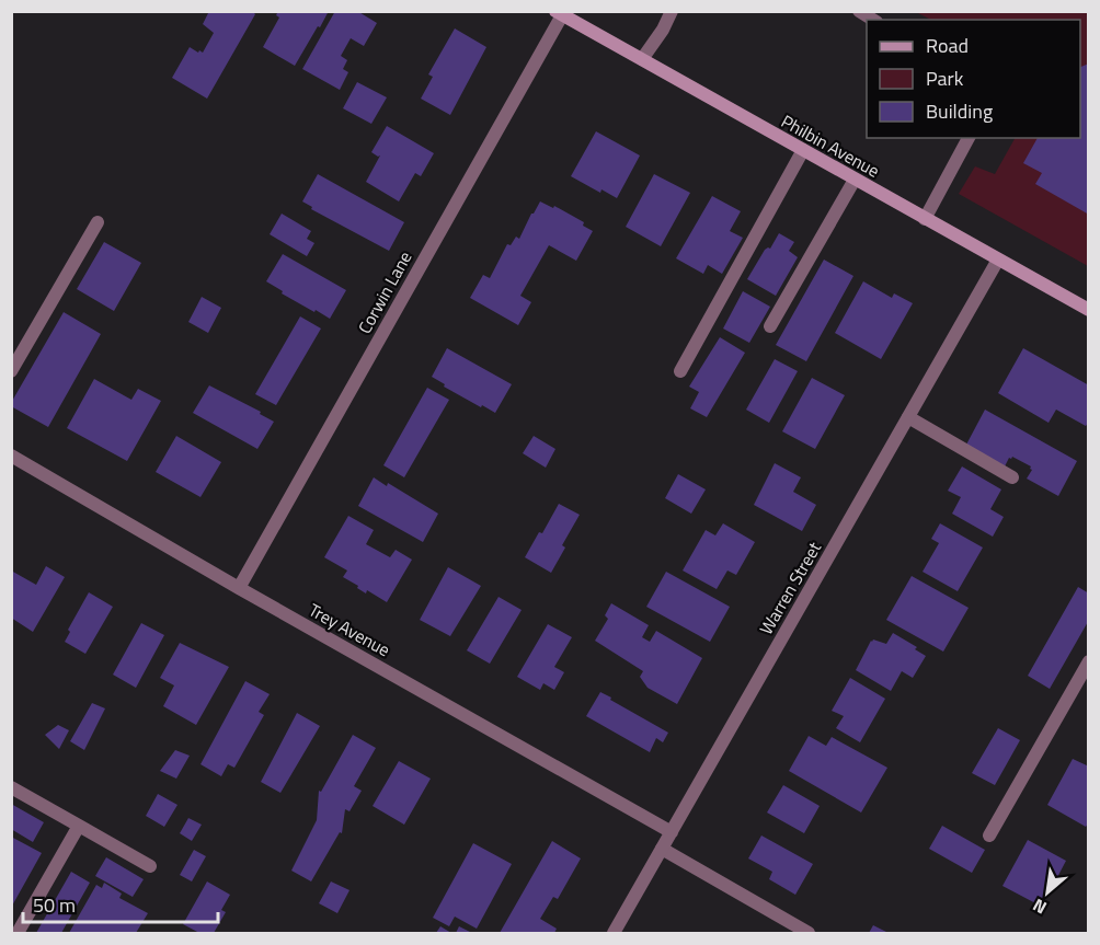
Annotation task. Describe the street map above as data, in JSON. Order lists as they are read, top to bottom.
{
  "streets": {
    "street": [
      "Philbin Avenue",
      "Corwin Lane",
      "Warren Street",
      "Trey Avenue"
    ]
  },
  "crossings": [
    ["Philbin Avenue", "Corwin Lane"],
    ["Philbin Avenue", "Warren Street"],
    ["Corwin Lane", "Trey Avenue"],
    ["Warren Street", "Trey Avenue"]
  ],
  "legend": ["Road", "Park", "Building"],
  "scale_bar": "50 m",
  "north": "bottom left"
}
